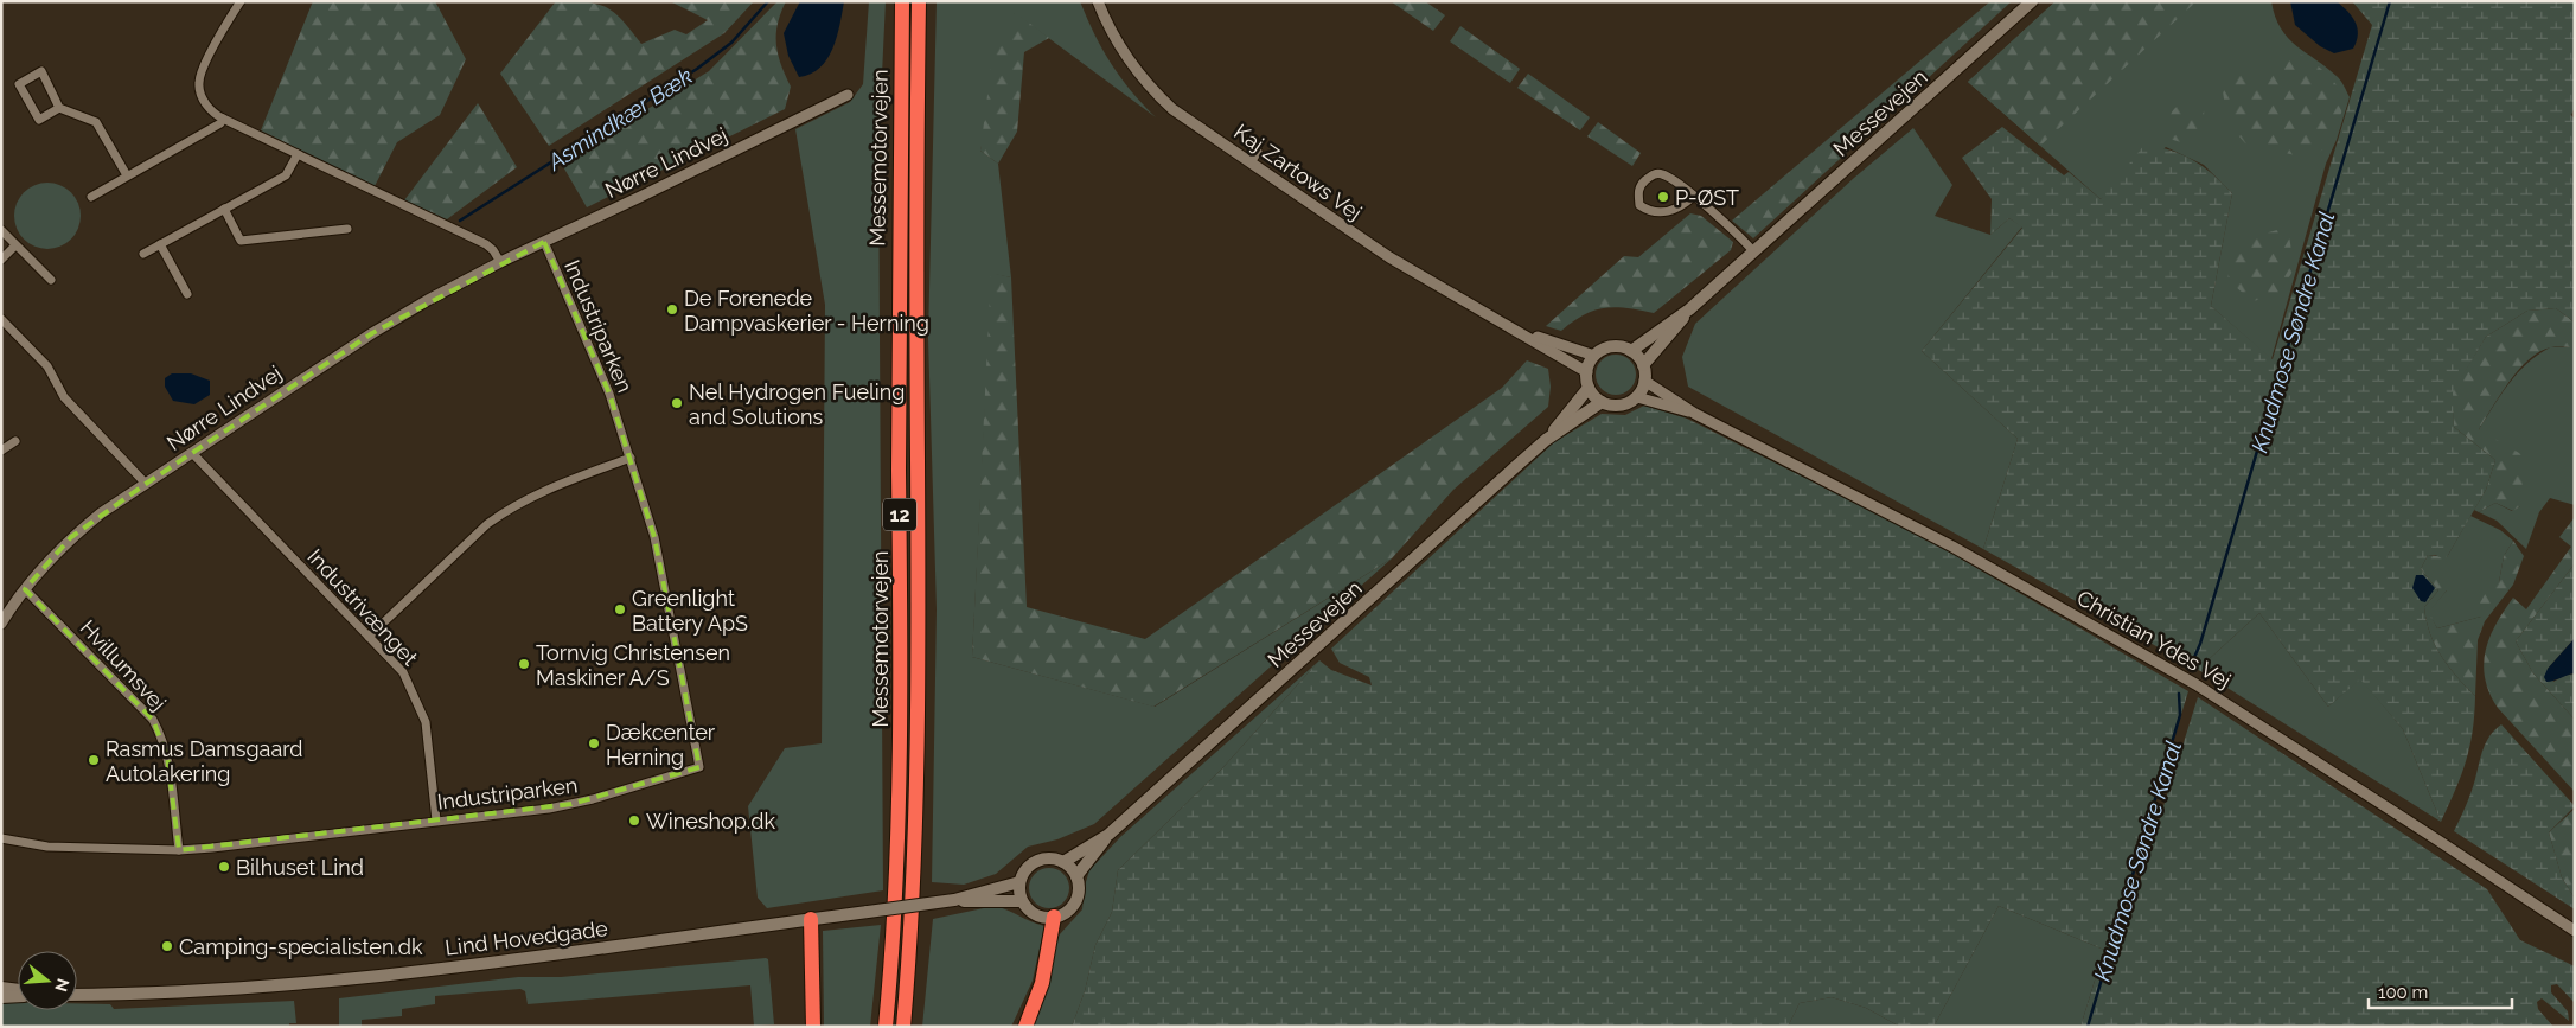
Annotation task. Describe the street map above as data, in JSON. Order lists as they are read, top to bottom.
{
  "streets": {
    "highway": ["Messemotorvejen", "12"],
    "main road": ["Messevejen", "Lind Hovedgade"],
    "street": [
      "Nørre Lindvej",
      "Kaj Zartows Vej",
      "Industriparken",
      "Industrivænget",
      "Christian Ydes Vej",
      "Hvillumsvej"
    ]
  },
  "crossings": [
    ["Messevejen", "Kaj Zartows Vej"],
    ["Messevejen", "Christian Ydes Vej"],
    ["Messevejen", "Lind Hovedgade"],
    ["Nørre Lindvej", "Industriparken"],
    ["Nørre Lindvej", "Industrivænget"],
    ["Nørre Lindvej", "Hvillumsvej"],
    ["Kaj Zartows Vej", "Christian Ydes Vej"],
    ["Industriparken", "Industrivænget"],
    ["Industriparken", "Hvillumsvej"]
  ],
  "water": ["Asmindkær Bæk", "Knudmose Søndre Kanal"],
  "places": [
    "P-ØST",
    "De Forenede Dampvaskerier - Herning",
    "Nel Hydrogen Fueling and Solutions",
    "Greenlight Battery ApS",
    "Tornvig Christensen Maskiner A/S",
    "Dækcenter Herning",
    "Rasmus Damsgaard Autolakering",
    "Wineshop.dk",
    "Bilhuset Lind",
    "Camping-specialisten.dk"
  ],
  "scale_bar": "100 m",
  "north": "right"
}
